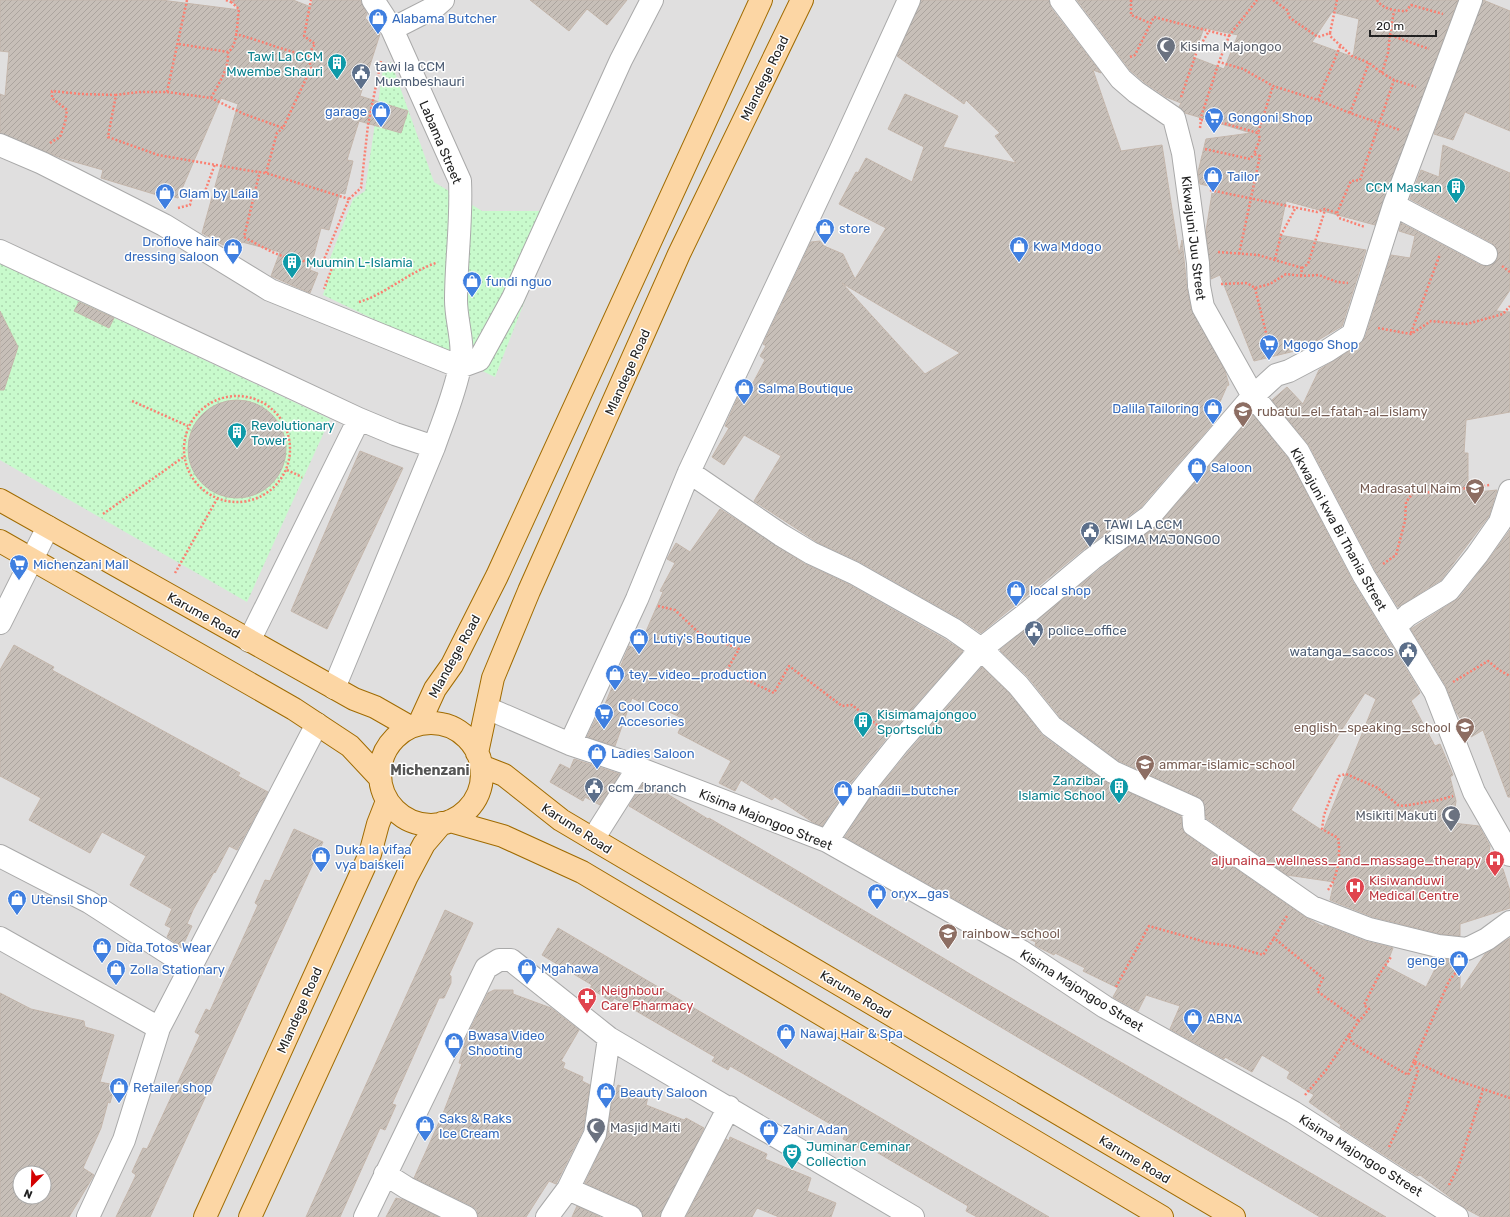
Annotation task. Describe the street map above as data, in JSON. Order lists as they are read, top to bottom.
{
  "streets": {
    "main road": ["Mlandege Road", "Karume Road"],
    "street": [
      "Labama Street",
      "Kikwajuni Juu Street",
      "Kikwajuni kwa Bi Thania Street",
      "Kisima Majongoo Street"
    ]
  },
  "crossings": [
    ["Mlandege Road", "Karume Road"],
    ["Mlandege Road", "Kisima Majongoo Street"],
    ["Labama Street", "Karume Road"],
    ["Kikwajuni Juu Street", "Kikwajuni kwa Bi Thania Street"]
  ],
  "districts": ["Michenzani"],
  "places": {
    "shop": [
      "Alabama Butcher",
      "garage",
      "Tailor",
      "Glam by Laila",
      "store",
      "Kwa Mdogo",
      "Droflove hair dressing saloon",
      "fundi nguo",
      "Salma Boutique",
      "Dalila Tailoring",
      "Saloon",
      "local shop",
      "Lutiy's Boutique",
      "tey_video_production",
      "Ladies Saloon",
      "bahadii_butcher",
      "Duka la vifaa vya baiskeli",
      "oryx_gas",
      "Utensil Shop",
      "Dida Totos Wear",
      "genge",
      "Mgahawa",
      "Zolla Stationary",
      "ABNA",
      "Nawaj Hair & Spa",
      "Bwasa Video Shooting",
      "Retailer shop",
      "Beauty Saloon",
      "Saks & Raks Ice Cream",
      "Zahir Adan"
    ],
    "mosque": ["Kisima Majongoo", "Msikiti Makuti", "Masjid Maiti"],
    "building": [
      "Tawi La CCM Mwembe Shauri",
      "CCM Maskan",
      "Muumin L-Islamia",
      "Revolutionary Tower",
      "Kisimamajongoo Sportsclub",
      "Zanzibar Islamic School"
    ],
    "public building": [
      "tawi la CCM Muembeshauri",
      "TAWI LA CCM KISIMA MAJONGOO",
      "police_office",
      "watanga_saccos",
      "ccm_branch"
    ],
    "supermarket": [
      "Gongoni Shop",
      "Mgogo Shop",
      "Michenzani Mall",
      "Cool Coco Accesories"
    ],
    "school or university": [
      "rubatul_el_fatah-al_islamy",
      "Madrasatul Naim",
      "english_speaking_school",
      "ammar-islamic-school",
      "rainbow_school"
    ],
    "hospital": ["aljunaina_wellness_and_massage_therapy", "Kisiwanduwi Medical Centre"],
    "pharmacy": ["Neighbour Care Pharmacy"],
    "theatre": ["Juminar Ceminar Collection"]
  },
  "scale_bar": "20 m",
  "north": "bottom left"
}
